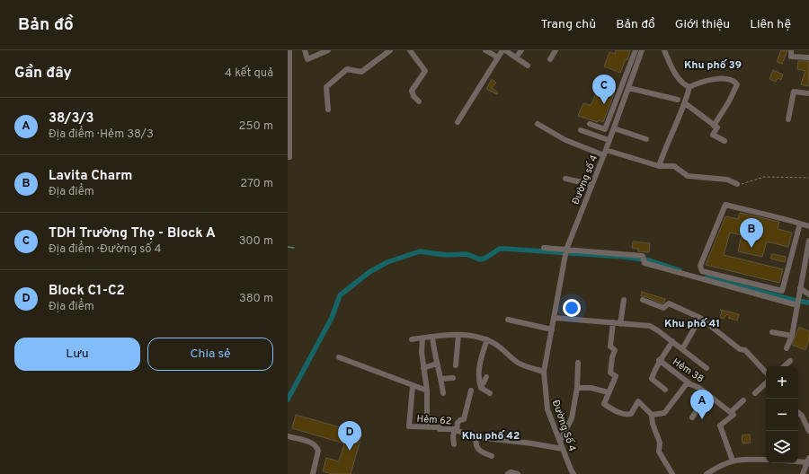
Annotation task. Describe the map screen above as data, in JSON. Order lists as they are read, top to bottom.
{
  "streets": {
    "street": [
      "Đường số 4",
      "Hẻm 38",
      "Hẻm 62",
      "Đường Số 4"
    ]
  },
  "crossings": [
    ["Đường số 4", "Đường Số 4"],
    ["Hẻm 62", "Đường Số 4"]
  ],
  "districts": ["Khu phố 39", "Khu phố 41", "Khu phố 42"],
  "page": {
    "header": "Bản đồ",
    "nav": [
      "Trang chủ",
      "Bản đồ",
      "Giới thiệu",
      "Liên hệ"
    ],
    "heading": ["Gần đây", "4 kết quả"],
    "pins": [
      "C",
      "B",
      "A",
      "D"
    ],
    "list": [
      {
        "mark": "A",
        "name": "38/3/3",
        "note": "Địa điểm · Hẻm 38/3",
        "value": "250 m"
      },
      {
        "mark": "B",
        "name": "Lavita Charm",
        "note": "Địa điểm",
        "value": "270 m"
      },
      {
        "mark": "C",
        "name": "TDH Trường Thọ - Block A",
        "note": "Địa điểm · Đường số 4",
        "value": "300 m"
      },
      {
        "mark": "D",
        "name": "Block C1-C2",
        "note": "Địa điểm",
        "value": "380 m"
      }
    ],
    "buttons": ["Lưu", "Chia sẻ"],
    "map_buttons": ["+", "−"]
  }
}
